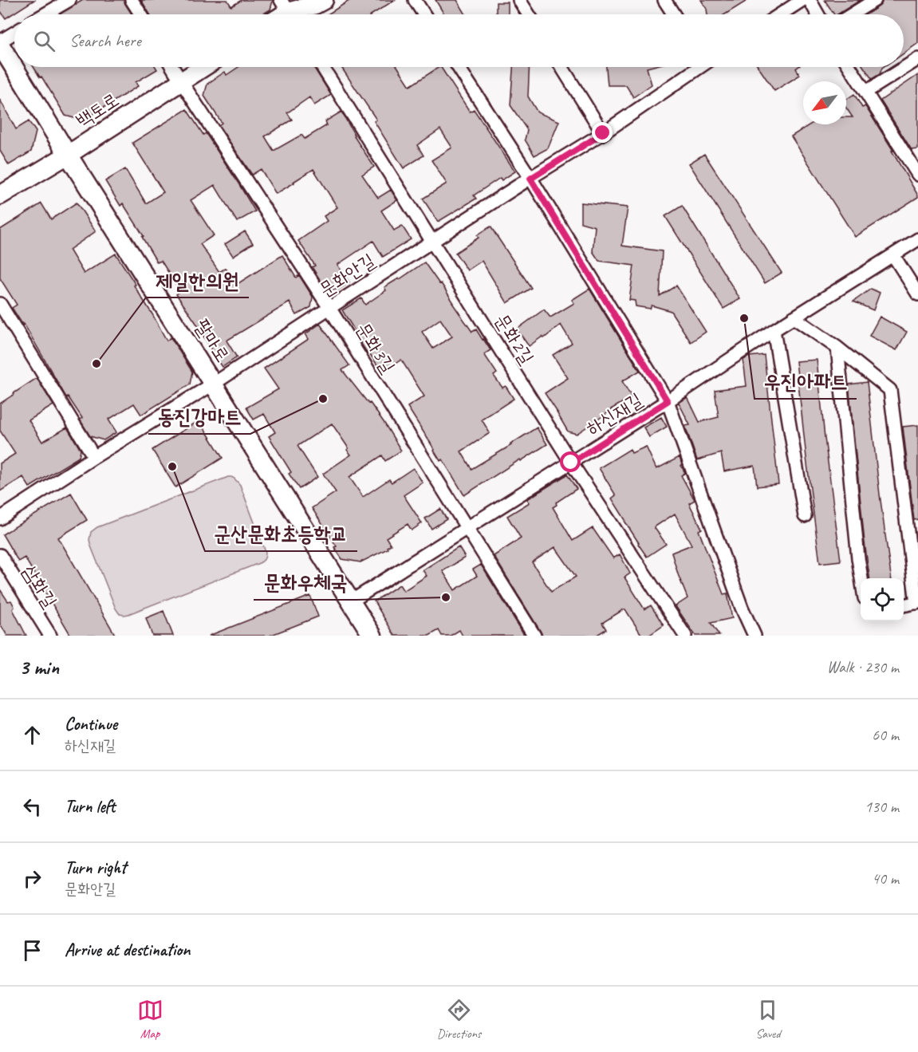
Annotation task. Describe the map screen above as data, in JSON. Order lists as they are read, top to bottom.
{
  "streets": {
    "street": [
      "백토로",
      "문화안길",
      "문화2길",
      "팔마로",
      "문화3길",
      "하신재길",
      "삼화길"
    ]
  },
  "crossings": [
    ["백토로", "팔마로"],
    ["백토로", "문화3길"],
    ["문화안길", "문화2길"],
    ["문화안길", "팔마로"],
    ["문화안길", "문화3길"],
    ["문화2길", "하신재길"],
    ["팔마로", "하신재길"],
    ["문화3길", "하신재길"]
  ],
  "places": [
    "우진아파트",
    "제일한의원",
    "동진강마트",
    "군산문화초등학교",
    "문화우체국"
  ],
  "north": "bottom left",
  "page": {
    "search": "Search here",
    "heading": ["3 min", "Walk · 230 m"],
    "list": [
      ["Continue", "하신재길", "60 m"],
      ["Turn left", "130 m"],
      ["Turn right", "문화안길", "40 m"],
      "Arrive at destination"
    ],
    "nav": ["Map", "Directions", "Saved"]
  }
}
